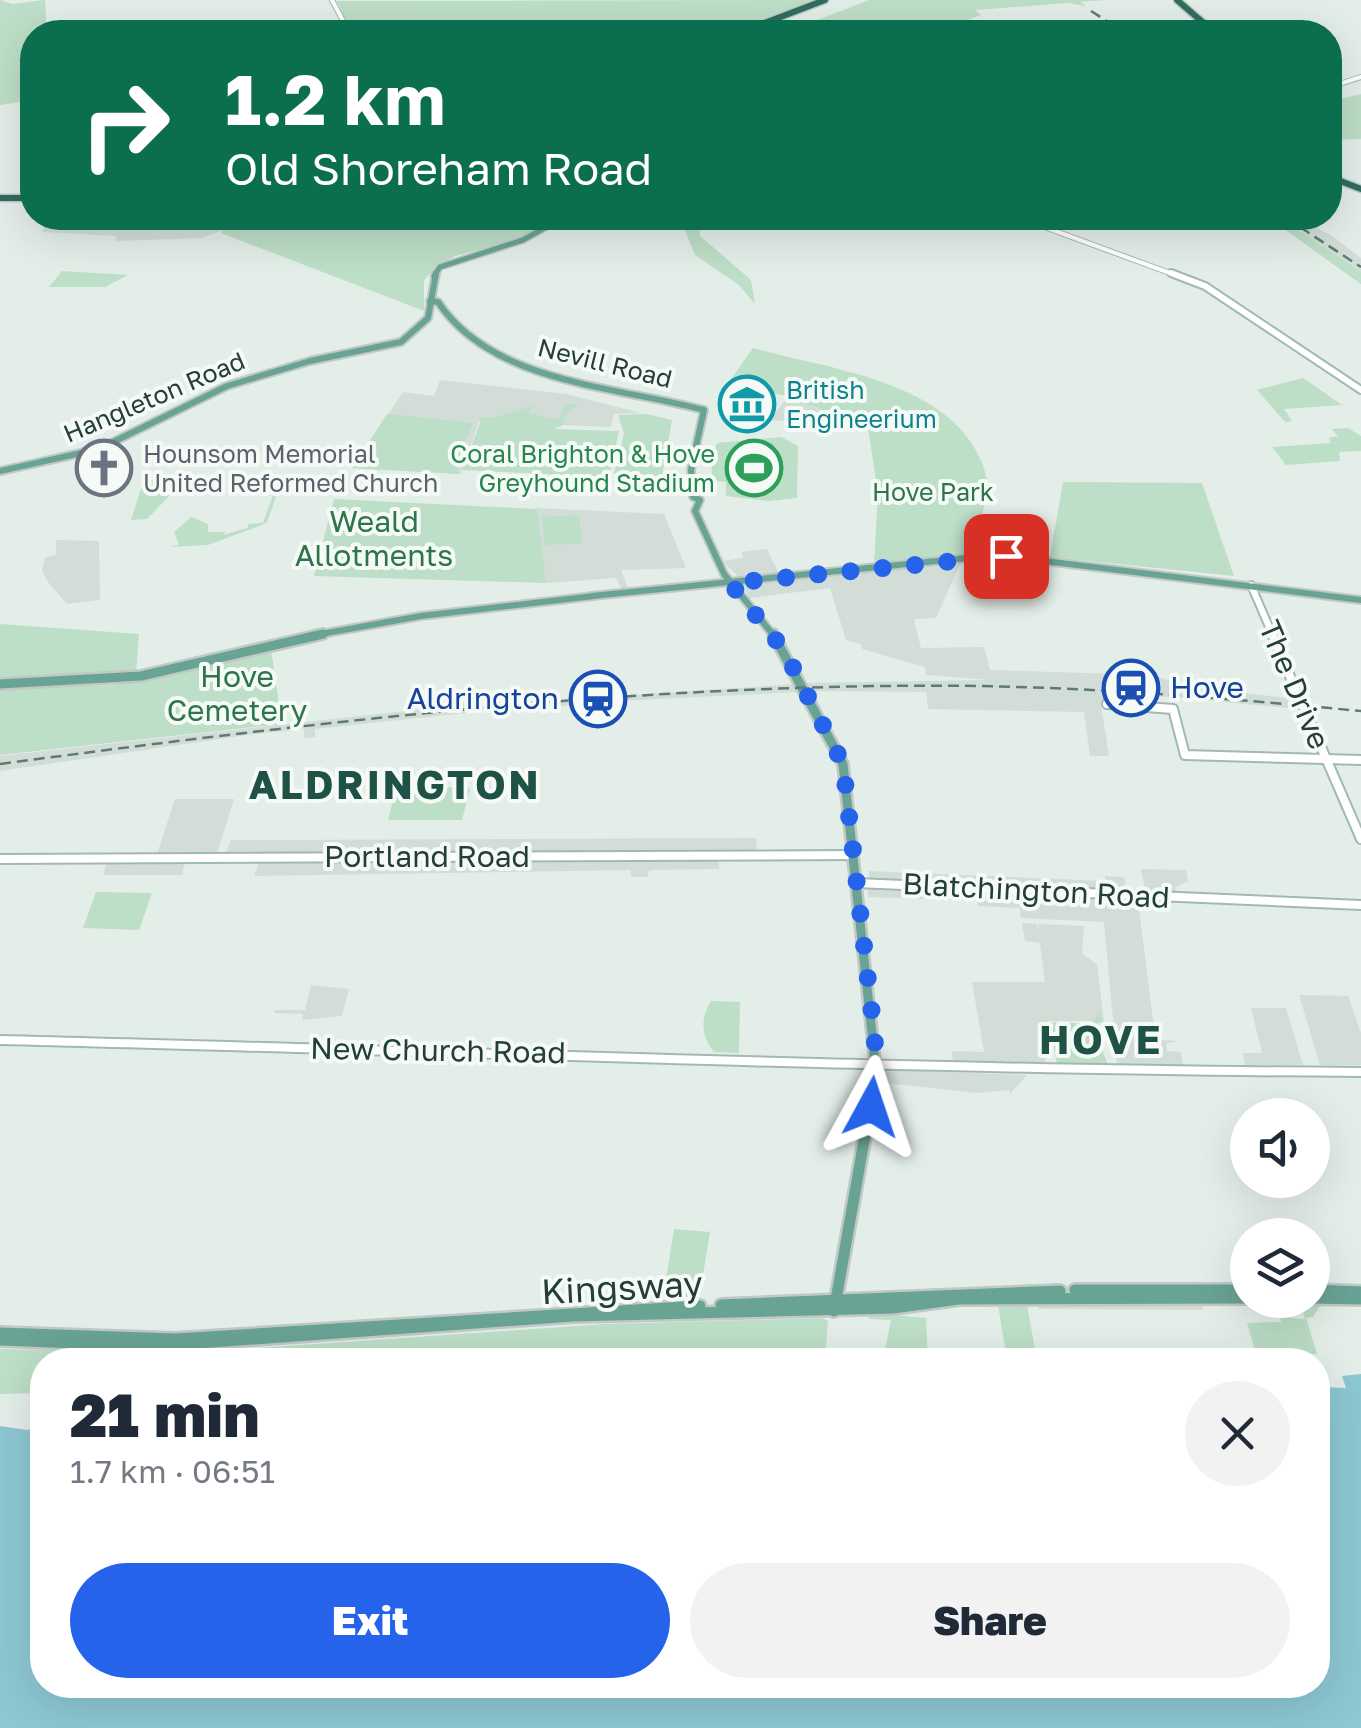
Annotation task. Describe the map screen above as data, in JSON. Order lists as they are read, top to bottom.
{
  "streets": {
    "main road": ["Nevill Road", "Hangleton Road", "Kingsway"],
    "street": [
      "The Drive",
      "Portland Road",
      "Blatchington Road",
      "New Church Road"
    ]
  },
  "crossings": [
    ["Nevill Road", "Hangleton Road"]
  ],
  "districts": ["ALDRINGTON", "HOVE"],
  "parks": ["Hove Park", "Weald Allotments", "Hove Cemetery"],
  "places": {
    "museum": ["British Engineerium"],
    "church": ["Hounsom Memorial United Reformed Church"],
    "sports": ["Coral Brighton & Hove Greyhound Stadium"],
    "station": ["Hove", "Aldrington"]
  },
  "page": {
    "turn": ["1.2 km", "Old Shoreham Road"],
    "heading": ["21 min", "1.7 km · 06:51"],
    "buttons": ["Exit", "Share"]
  }
}
